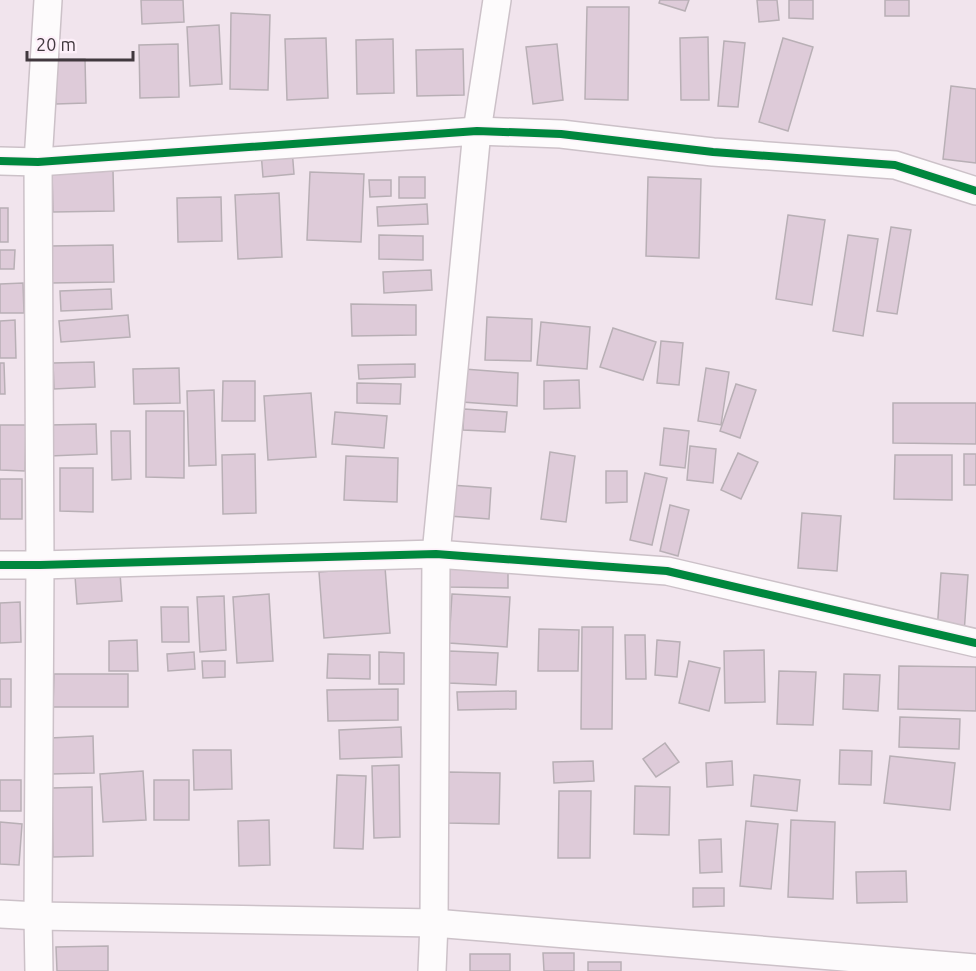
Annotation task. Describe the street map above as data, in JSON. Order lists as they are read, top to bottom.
{
  "scale_bar": "20 m"
}
